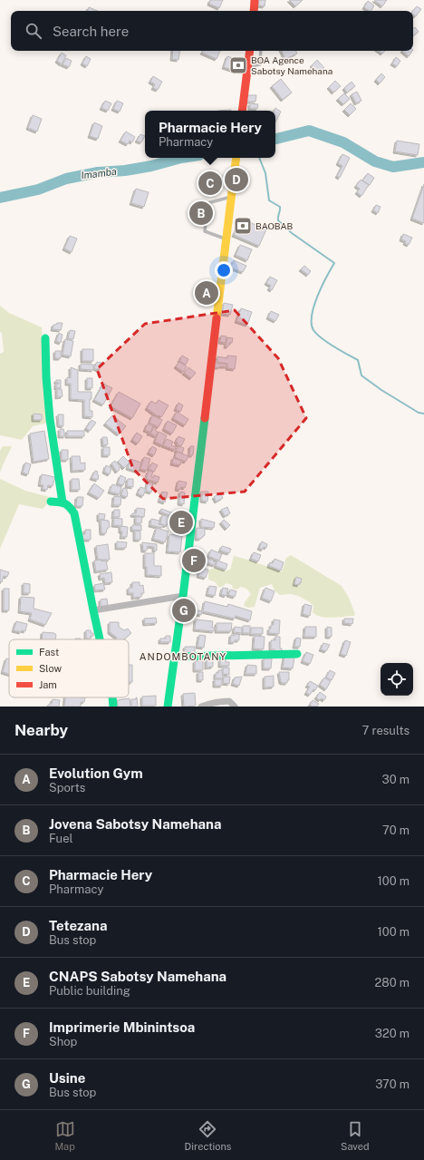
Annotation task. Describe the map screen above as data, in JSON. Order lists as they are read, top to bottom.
{
  "districts": ["ANDOMBOTANY"],
  "water": ["Imamba"],
  "places": {
    "bank": ["BOA Agence Sabotsy Namehana", "BAOBAB"]
  },
  "legend": ["Fast", "Slow", "Jam"],
  "page": {
    "search": "Search here",
    "popup": ["Pharmacie Hery", "Pharmacy"],
    "pins": [
      "D",
      "C",
      "B",
      "A",
      "E",
      "F",
      "G"
    ],
    "heading": ["Nearby", "7 results"],
    "list": [
      {
        "mark": "A",
        "name": "Evolution Gym",
        "note": "Sports",
        "value": "30 m"
      },
      {
        "mark": "B",
        "name": "Jovena Sabotsy Namehana",
        "note": "Fuel",
        "value": "70 m"
      },
      {
        "mark": "C",
        "name": "Pharmacie Hery",
        "note": "Pharmacy",
        "value": "100 m"
      },
      {
        "mark": "D",
        "name": "Tetezana",
        "note": "Bus stop",
        "value": "100 m"
      },
      {
        "mark": "E",
        "name": "CNAPS Sabotsy Namehana",
        "note": "Public building",
        "value": "280 m"
      },
      {
        "mark": "F",
        "name": "Imprimerie Mbinintsoa",
        "note": "Shop",
        "value": "320 m"
      },
      {
        "mark": "G",
        "name": "Usine",
        "note": "Bus stop",
        "value": "370 m"
      }
    ],
    "nav": ["Map", "Directions", "Saved"]
  }
}
